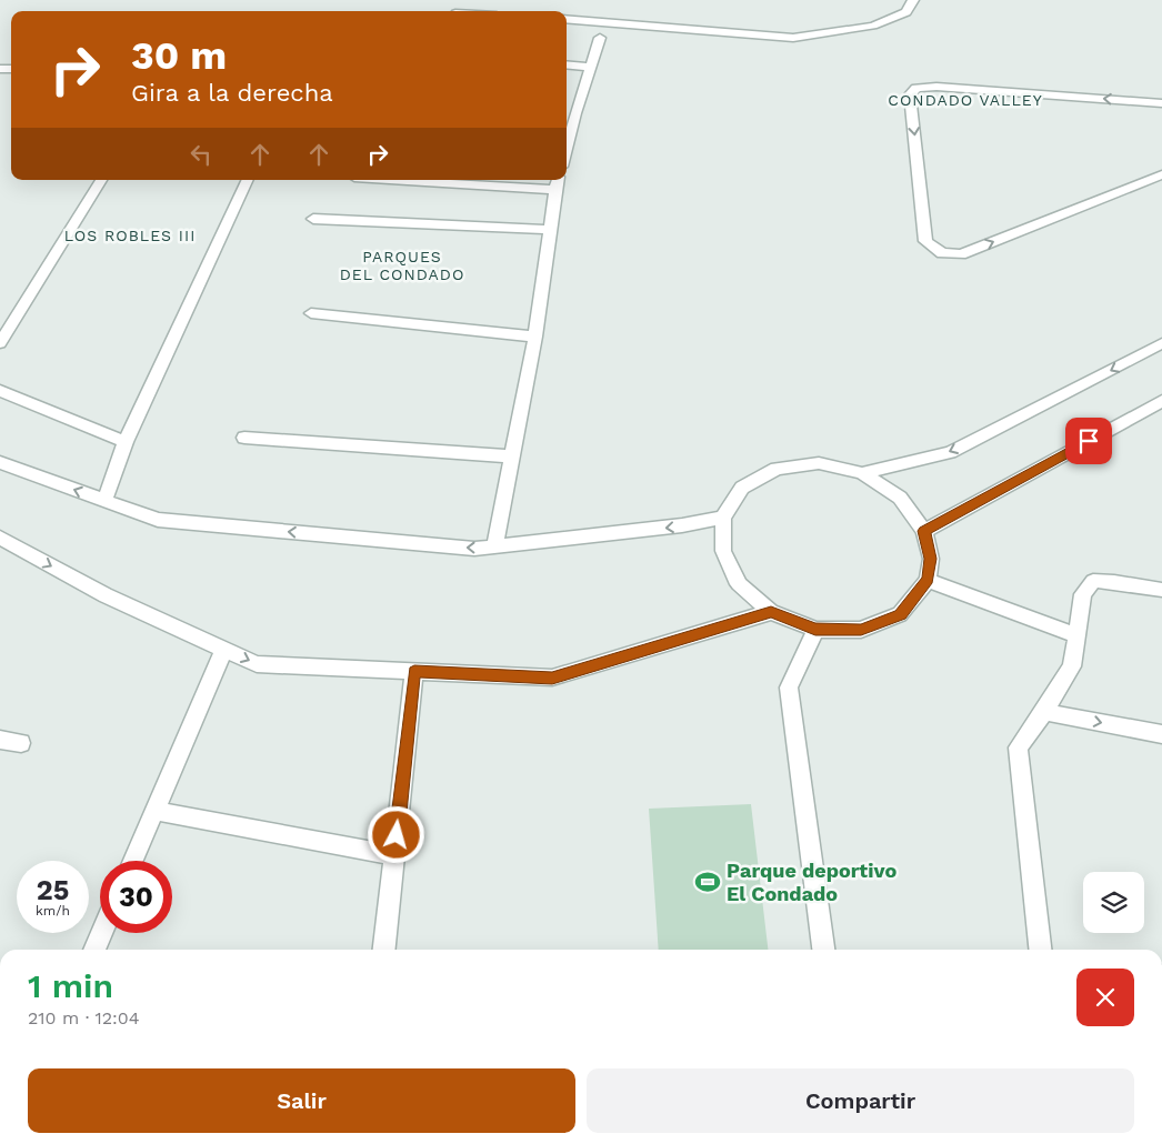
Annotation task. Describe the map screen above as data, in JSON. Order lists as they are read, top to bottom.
{
  "districts": ["CONDADO VALLEY", "LOS ROBLES III", "PARQUES DEL CONDADO"],
  "places": {
    "sports": ["Parque deportivo El Condado"]
  },
  "page": {
    "turn": ["30 m", "Gira a la derecha"],
    "speed": "25 km/h",
    "limit": "30",
    "heading": ["1 min", "210 m · 12:04"],
    "buttons": ["Salir", "Compartir"]
  }
}
